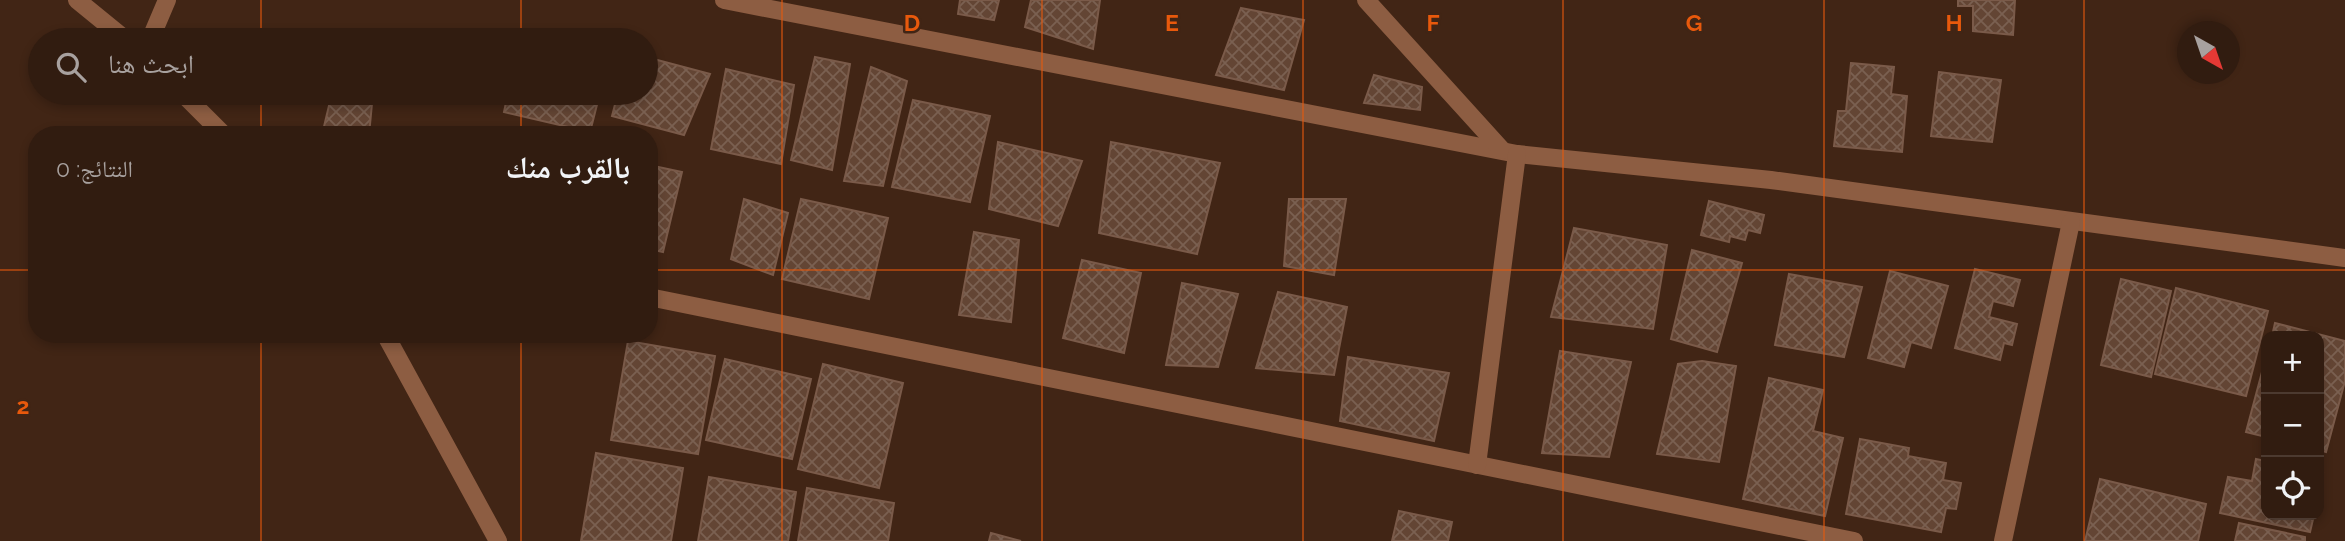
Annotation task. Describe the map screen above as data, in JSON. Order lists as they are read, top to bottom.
{
  "north": "bottom right",
  "page": {
    "search": "ابحث هنا",
    "heading": ["بالقرب منك", "النتائج: 0"],
    "map_buttons": ["+", "−"]
  },
  "grid": {
    "columns": [
      "D",
      "E",
      "F",
      "G",
      "H"
    ],
    "rows": ["2"]
  }
}
